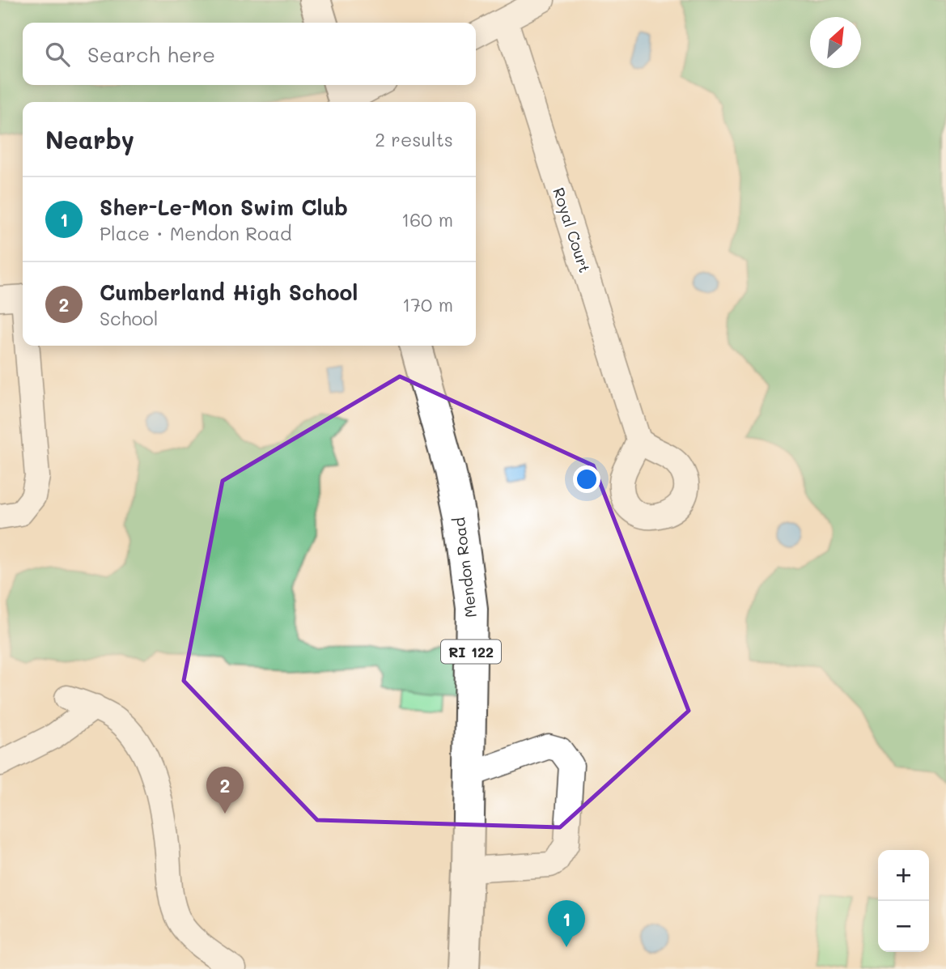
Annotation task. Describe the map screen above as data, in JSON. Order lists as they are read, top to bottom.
{
  "streets": {
    "main road": ["Mendon Road", "RI 122"],
    "street": ["Royal Court"]
  },
  "north": "top right",
  "page": {
    "search": "Search here",
    "heading": ["Nearby", "2 results"],
    "list": [
      {
        "mark": "1",
        "name": "Sher-Le-Mon Swim Club",
        "note": "Place · Mendon Road",
        "value": "160 m"
      },
      {
        "mark": "2",
        "name": "Cumberland High School",
        "note": "School",
        "value": "170 m"
      }
    ],
    "pins": ["2", "1"],
    "map_buttons": ["+", "−"]
  }
}
